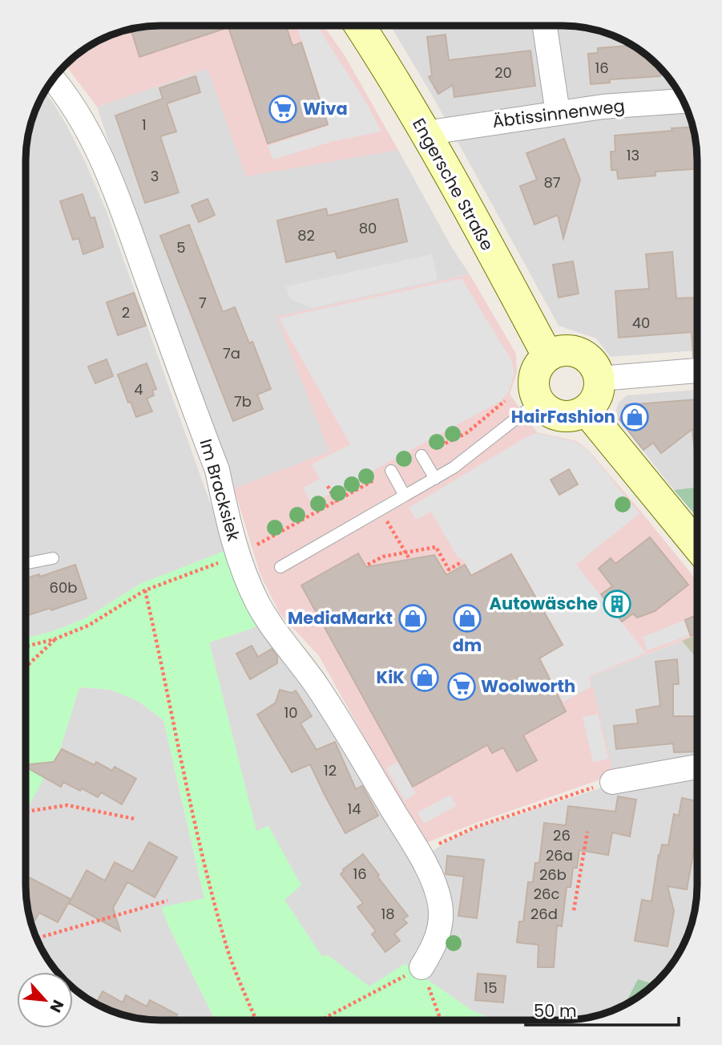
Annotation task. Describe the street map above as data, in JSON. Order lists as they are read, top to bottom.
{
  "streets": {
    "main road": ["Engersche Straße"],
    "street": ["Äbtissinnenweg", "Im Bracksiek"]
  },
  "crossings": [
    ["Äbtissinnenweg", "Engersche Straße"]
  ],
  "places": {
    "supermarket": ["Wiva", "Woolworth"],
    "shop": [
      "HairFashion",
      "MediaMarkt",
      "dm",
      "KiK"
    ],
    "building": ["Autowäsche"]
  },
  "house_numbers": [
    "16",
    "20",
    "1",
    "13",
    "3",
    "87",
    "80",
    "82",
    "5",
    "7",
    "2",
    "40",
    "7a",
    "4",
    "7b",
    "60b",
    "10",
    "12",
    "14",
    "26",
    "26a",
    "16",
    "26b",
    "26c",
    "18",
    "26d",
    "15"
  ],
  "scale_bar": "50 m",
  "north": "bottom right"
}
